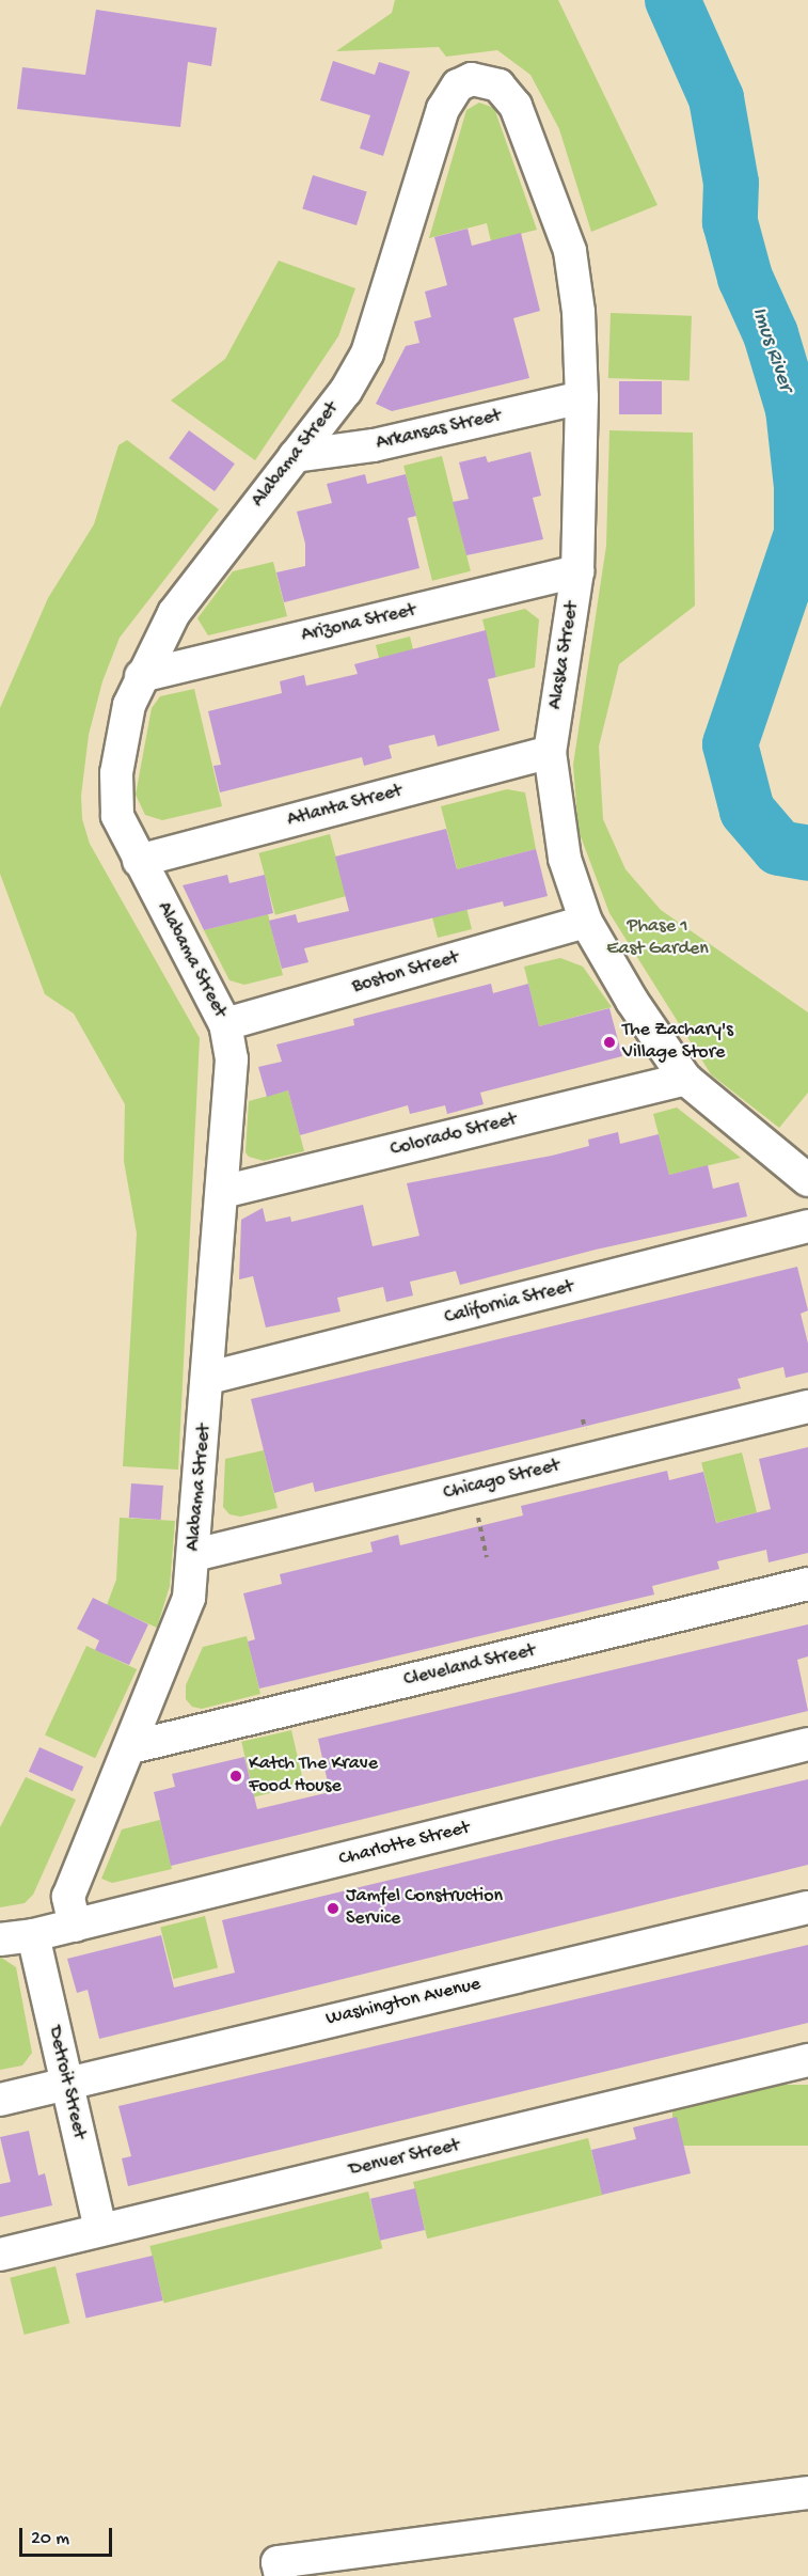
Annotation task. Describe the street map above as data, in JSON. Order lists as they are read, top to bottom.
{
  "streets": {
    "street": [
      "Arkansas Street",
      "Alabama Street",
      "Arizona Street",
      "Alaska Street",
      "Atlanta Street",
      "Boston Street",
      "Colorado Street",
      "California Street",
      "Chicago Street",
      "Cleveland Street",
      "Charlotte Street",
      "Washington Avenue",
      "Detroit Street",
      "Denver Street"
    ]
  },
  "crossings": [
    ["Arkansas Street", "Alabama Street"],
    ["Arkansas Street", "Alaska Street"],
    ["Alabama Street", "Arizona Street"],
    ["Alabama Street", "Alaska Street"],
    ["Alabama Street", "Atlanta Street"],
    ["Alabama Street", "Boston Street"],
    ["Alabama Street", "Colorado Street"],
    ["Alabama Street", "California Street"],
    ["Alabama Street", "Chicago Street"],
    ["Alabama Street", "Cleveland Street"],
    ["Alabama Street", "Charlotte Street"],
    ["Arizona Street", "Alaska Street"],
    ["Alaska Street", "Atlanta Street"],
    ["Alaska Street", "Boston Street"],
    ["Alaska Street", "Colorado Street"],
    ["Charlotte Street", "Detroit Street"],
    ["Washington Avenue", "Detroit Street"],
    ["Detroit Street", "Denver Street"]
  ],
  "water": ["Imus River"],
  "parks": ["Phase 1 East Garden"],
  "places": ["The Zachary's Village Store", "Katch The Krave Food House", "Jamfel Construction Service"],
  "scale_bar": "20 m"
}
